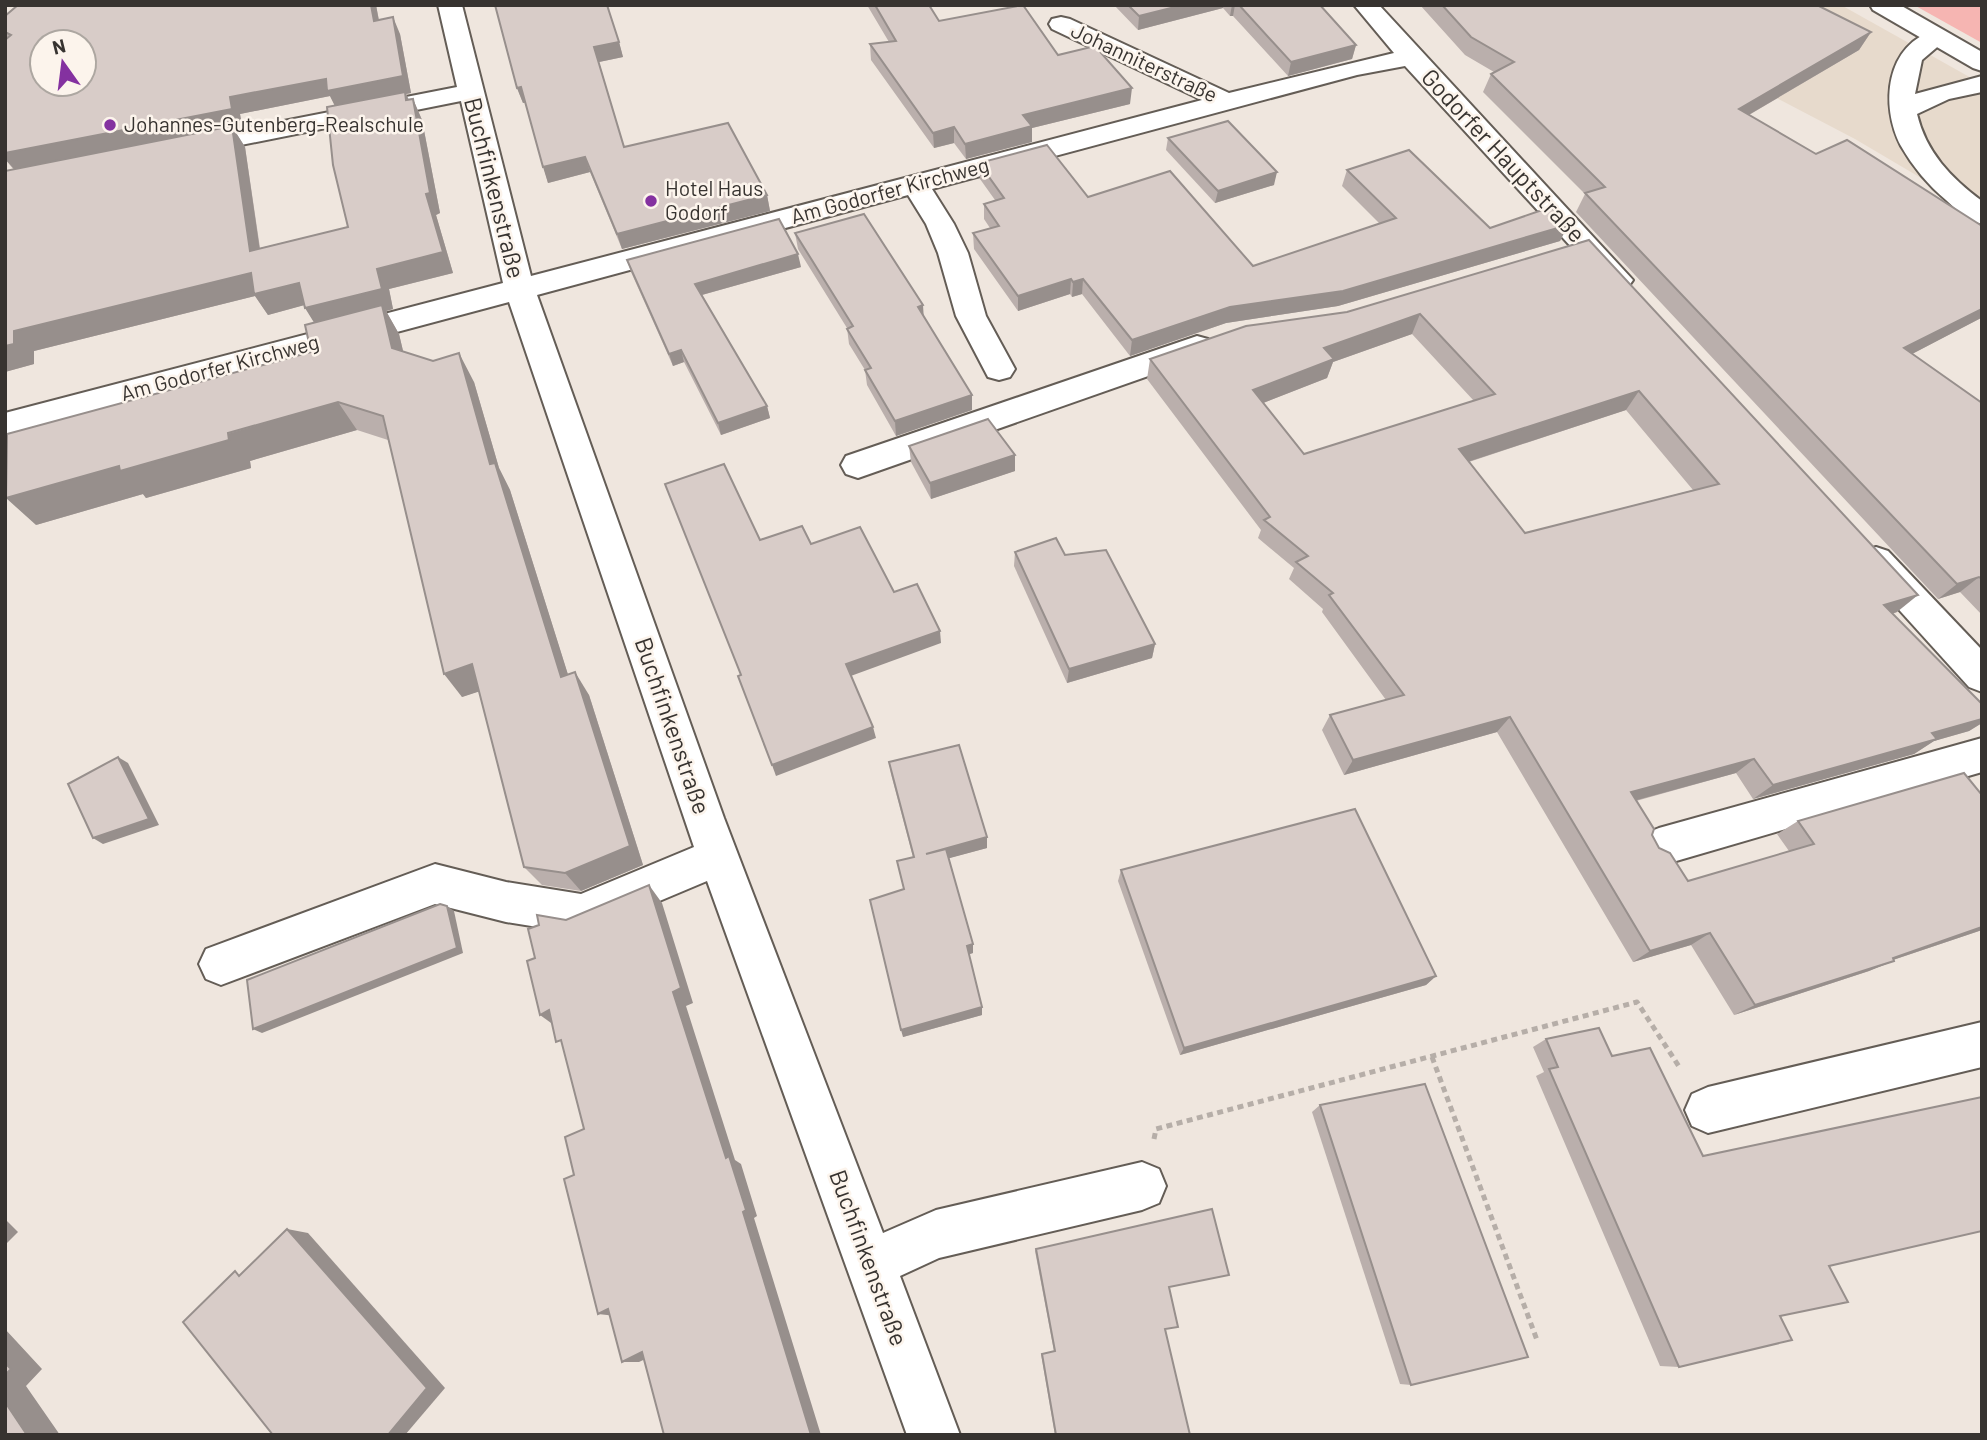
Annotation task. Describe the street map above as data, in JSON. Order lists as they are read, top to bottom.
{
  "streets": {
    "street": [
      "Johanniterstraße",
      "Godorfer Hauptstraße",
      "Buchfinkenstraße",
      "Am Godorfer Kirchweg"
    ]
  },
  "crossings": [
    ["Johanniterstraße", "Am Godorfer Kirchweg"],
    ["Godorfer Hauptstraße", "Am Godorfer Kirchweg"],
    ["Buchfinkenstraße", "Am Godorfer Kirchweg"]
  ],
  "places": ["Johannes-Gutenberg-Realschule", "Hotel Haus Godorf"],
  "north": "top"
}
